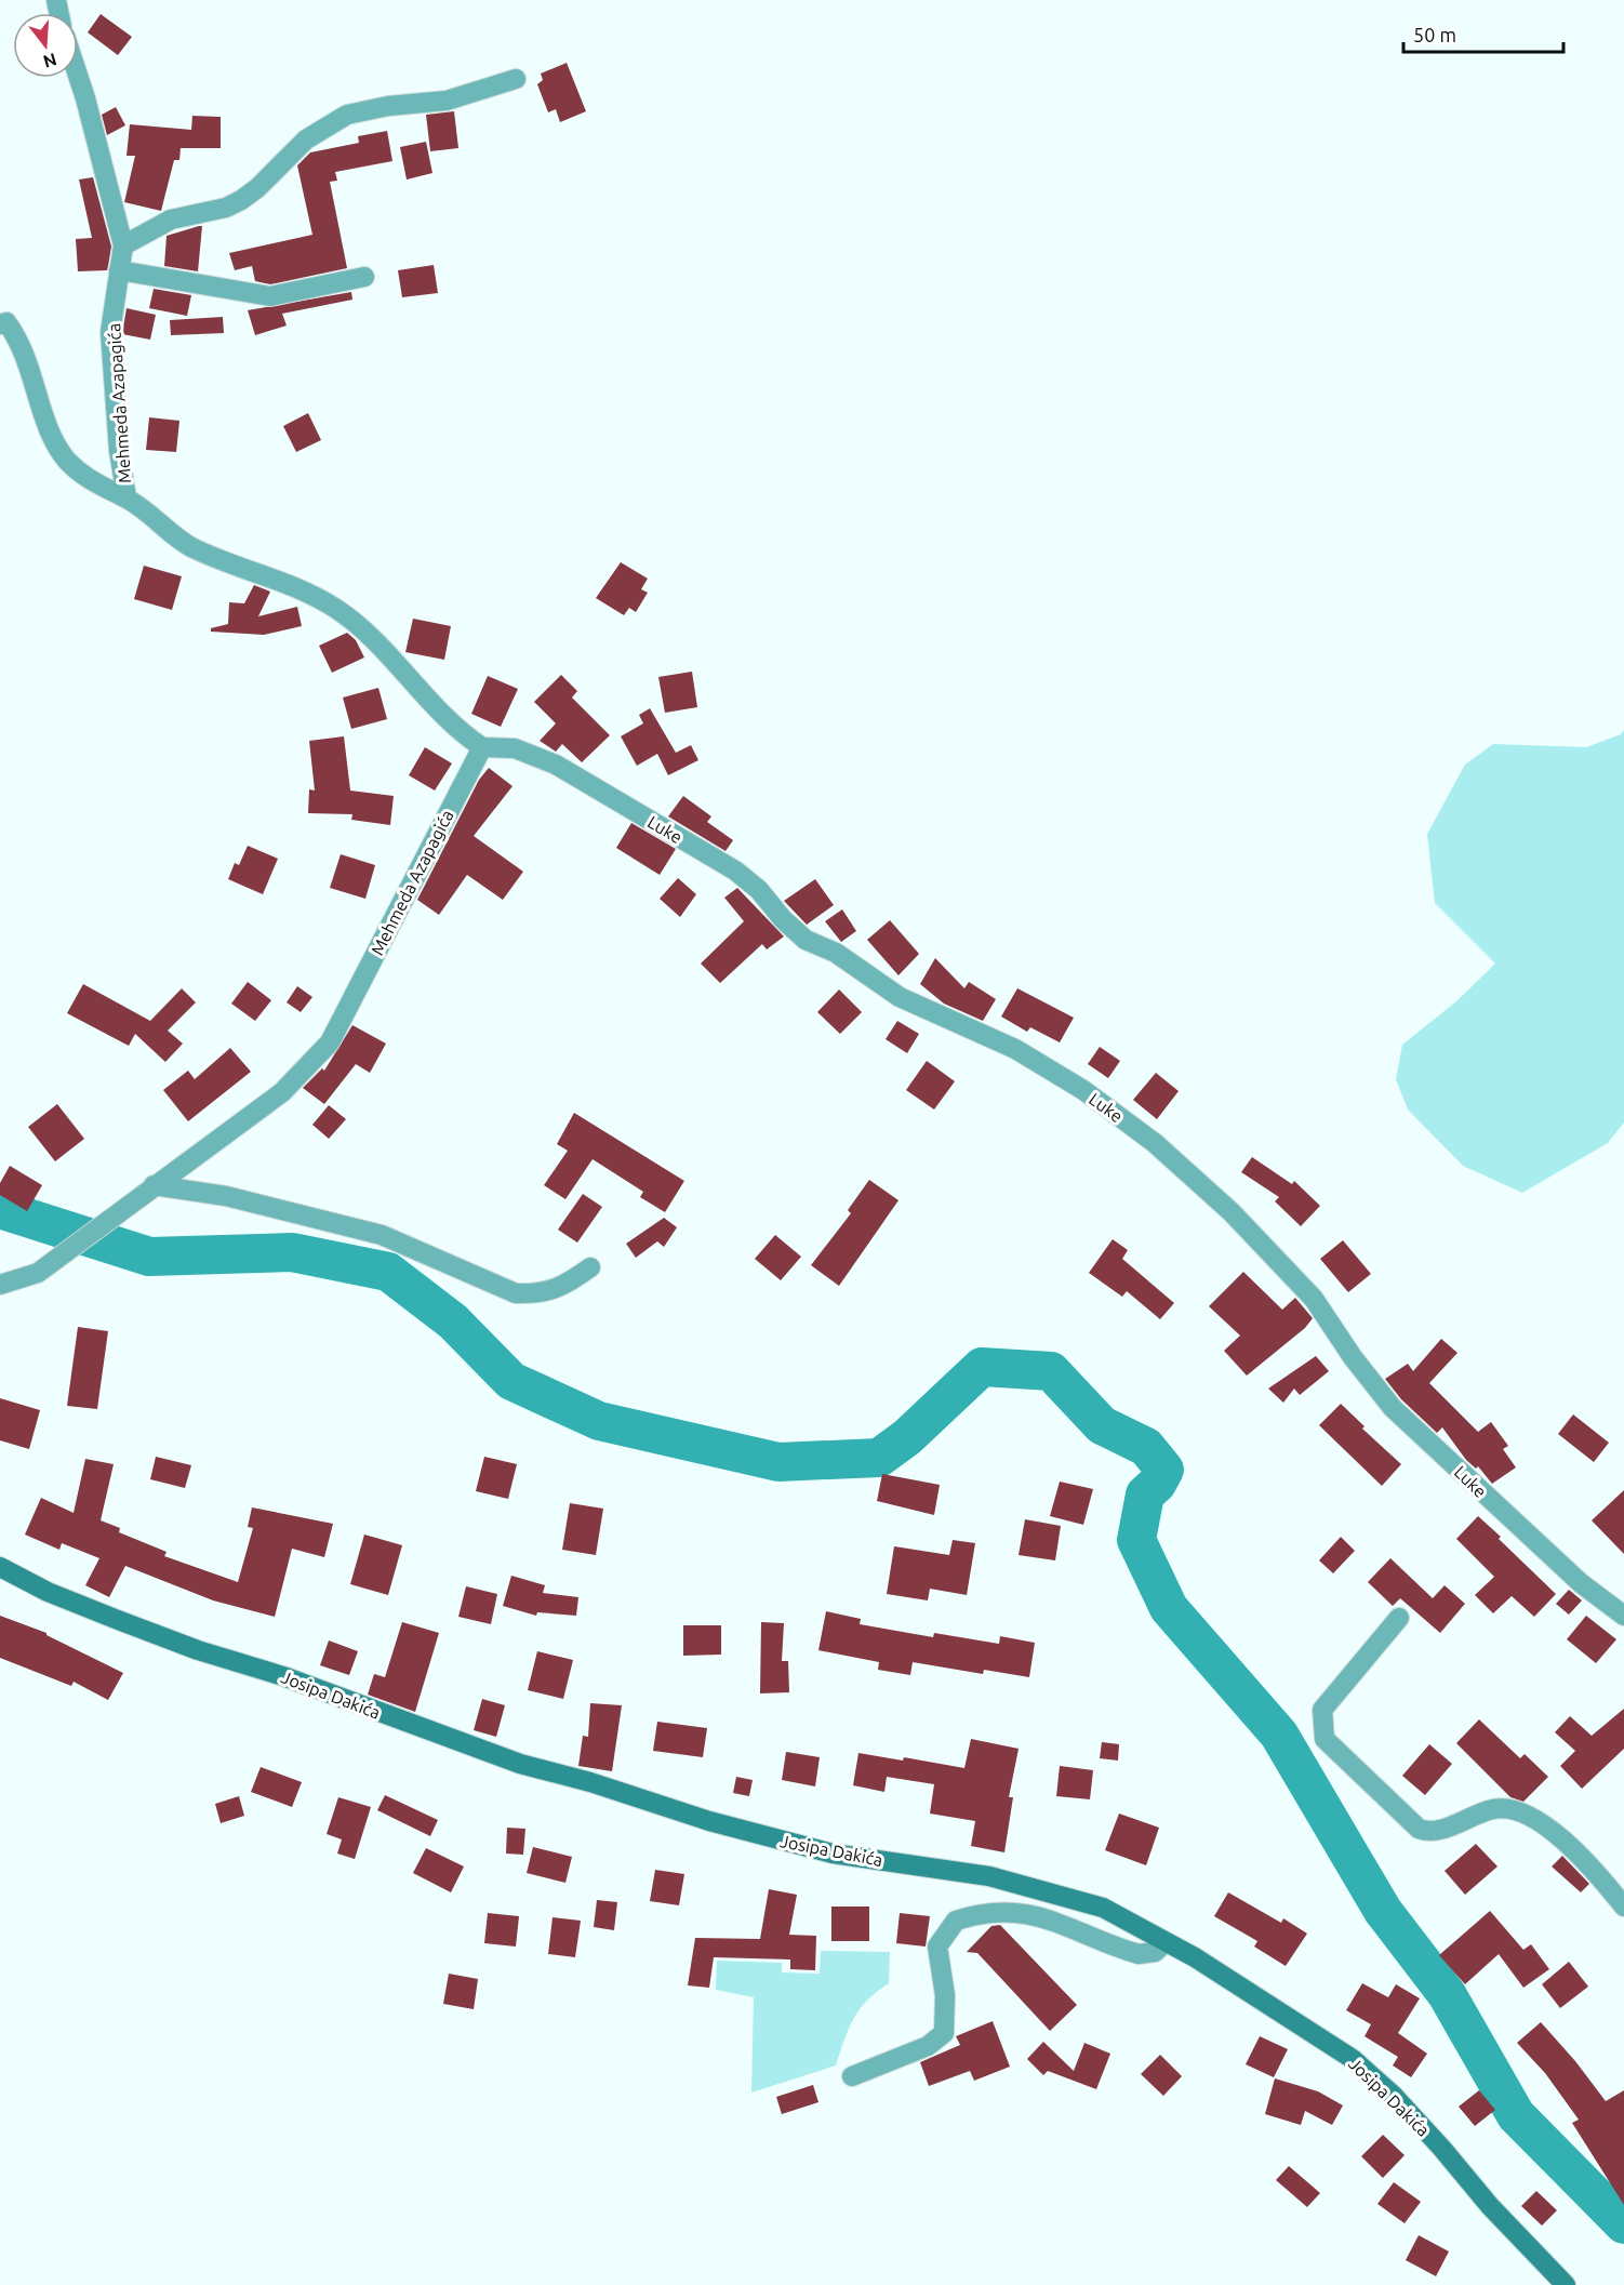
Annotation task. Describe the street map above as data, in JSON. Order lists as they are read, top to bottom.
{
  "streets": {
    "main road": ["Josipa Dakića"],
    "street": ["Mehmeda Azapagića", "Luke"]
  },
  "crossings": [
    ["Mehmeda Azapagića", "Luke"]
  ],
  "scale_bar": "50 m",
  "north": "bottom"
}
